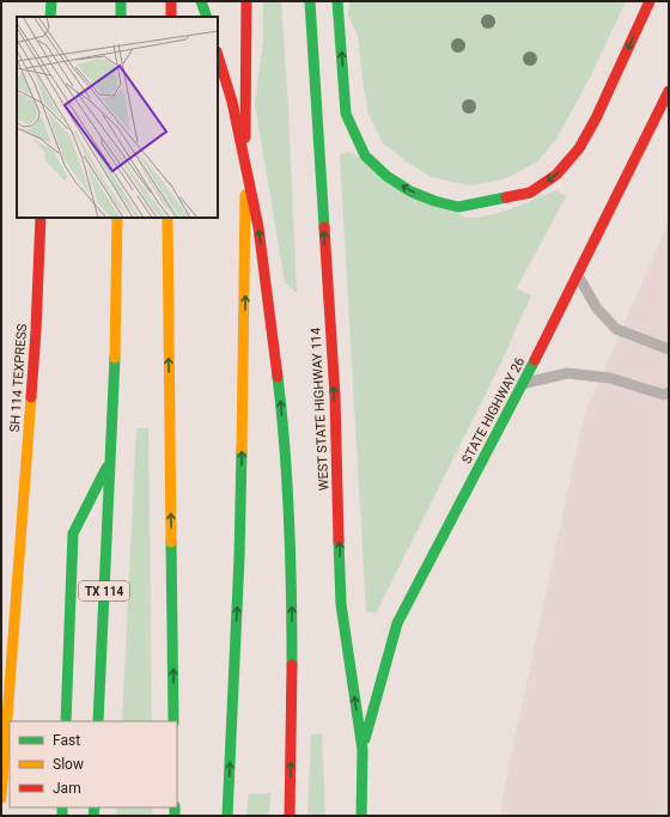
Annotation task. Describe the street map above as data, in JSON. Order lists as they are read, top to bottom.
{
  "streets": {
    "main road": [
      "SH 114 TEXPRESS",
      "WEST STATE HIGHWAY 114",
      "STATE HIGHWAY 26",
      "TX 114"
    ]
  },
  "crossings": [
    ["WEST STATE HIGHWAY 114", "STATE HIGHWAY 26"]
  ],
  "legend": ["Fast", "Slow", "Jam"]
}
